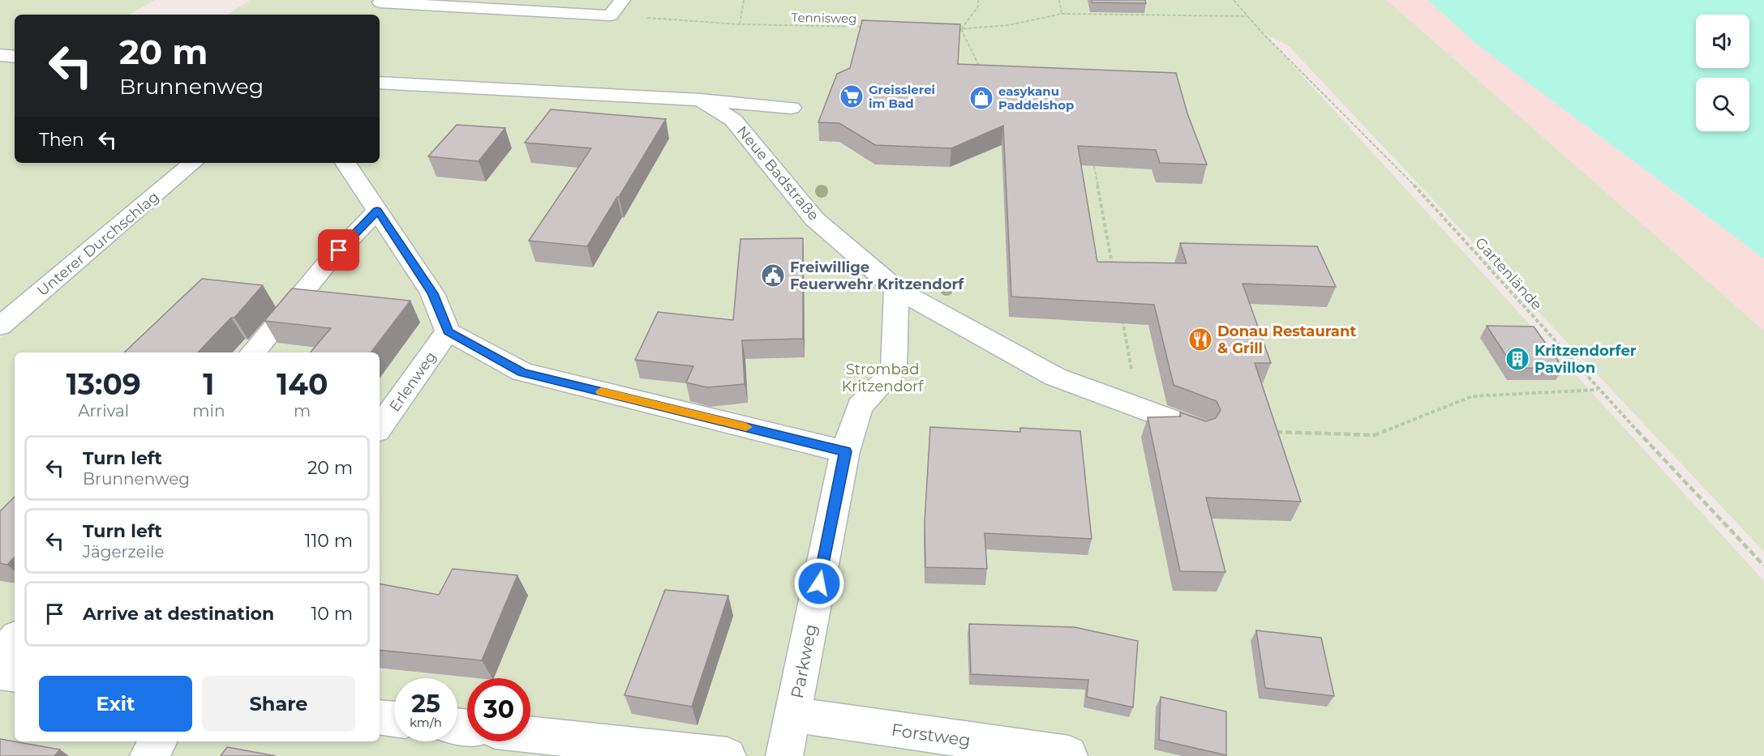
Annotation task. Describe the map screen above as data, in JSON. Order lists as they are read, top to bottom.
{
  "streets": {
    "street": [
      "Neue Badstraße",
      "Unterer Durchschlag",
      "Erlenweg",
      "Parkweg",
      "Forstweg"
    ],
    "path": ["Tennisweg", "Gartenlände"]
  },
  "crossings": [
    ["Parkweg", "Forstweg"]
  ],
  "parks": ["Strombad Kritzendorf"],
  "places": {
    "supermarket": ["Greisslerei im Bad"],
    "shop": ["easykanu Paddelshop"],
    "public building": ["Freiwillige Feuerwehr Kritzendorf"],
    "restaurant": ["Donau Restaurant & Grill"],
    "building": ["Kritzendorfer Pavillon"]
  },
  "page": {
    "turn": ["20 m", "Brunnenweg"],
    "then": "Then",
    "eta": [
      "13:09",
      "Arrival",
      "1",
      "min",
      "140",
      "m"
    ],
    "list": [
      {
        "name": "Turn left",
        "note": "Brunnenweg",
        "value": "20 m"
      },
      {
        "name": "Turn left",
        "note": "Jägerzeile",
        "value": "110 m"
      },
      {
        "name": "Arrive at destination",
        "value": "10 m"
      }
    ],
    "buttons": ["Exit", "Share"],
    "speed": "25 km/h",
    "limit": "30"
  }
}
